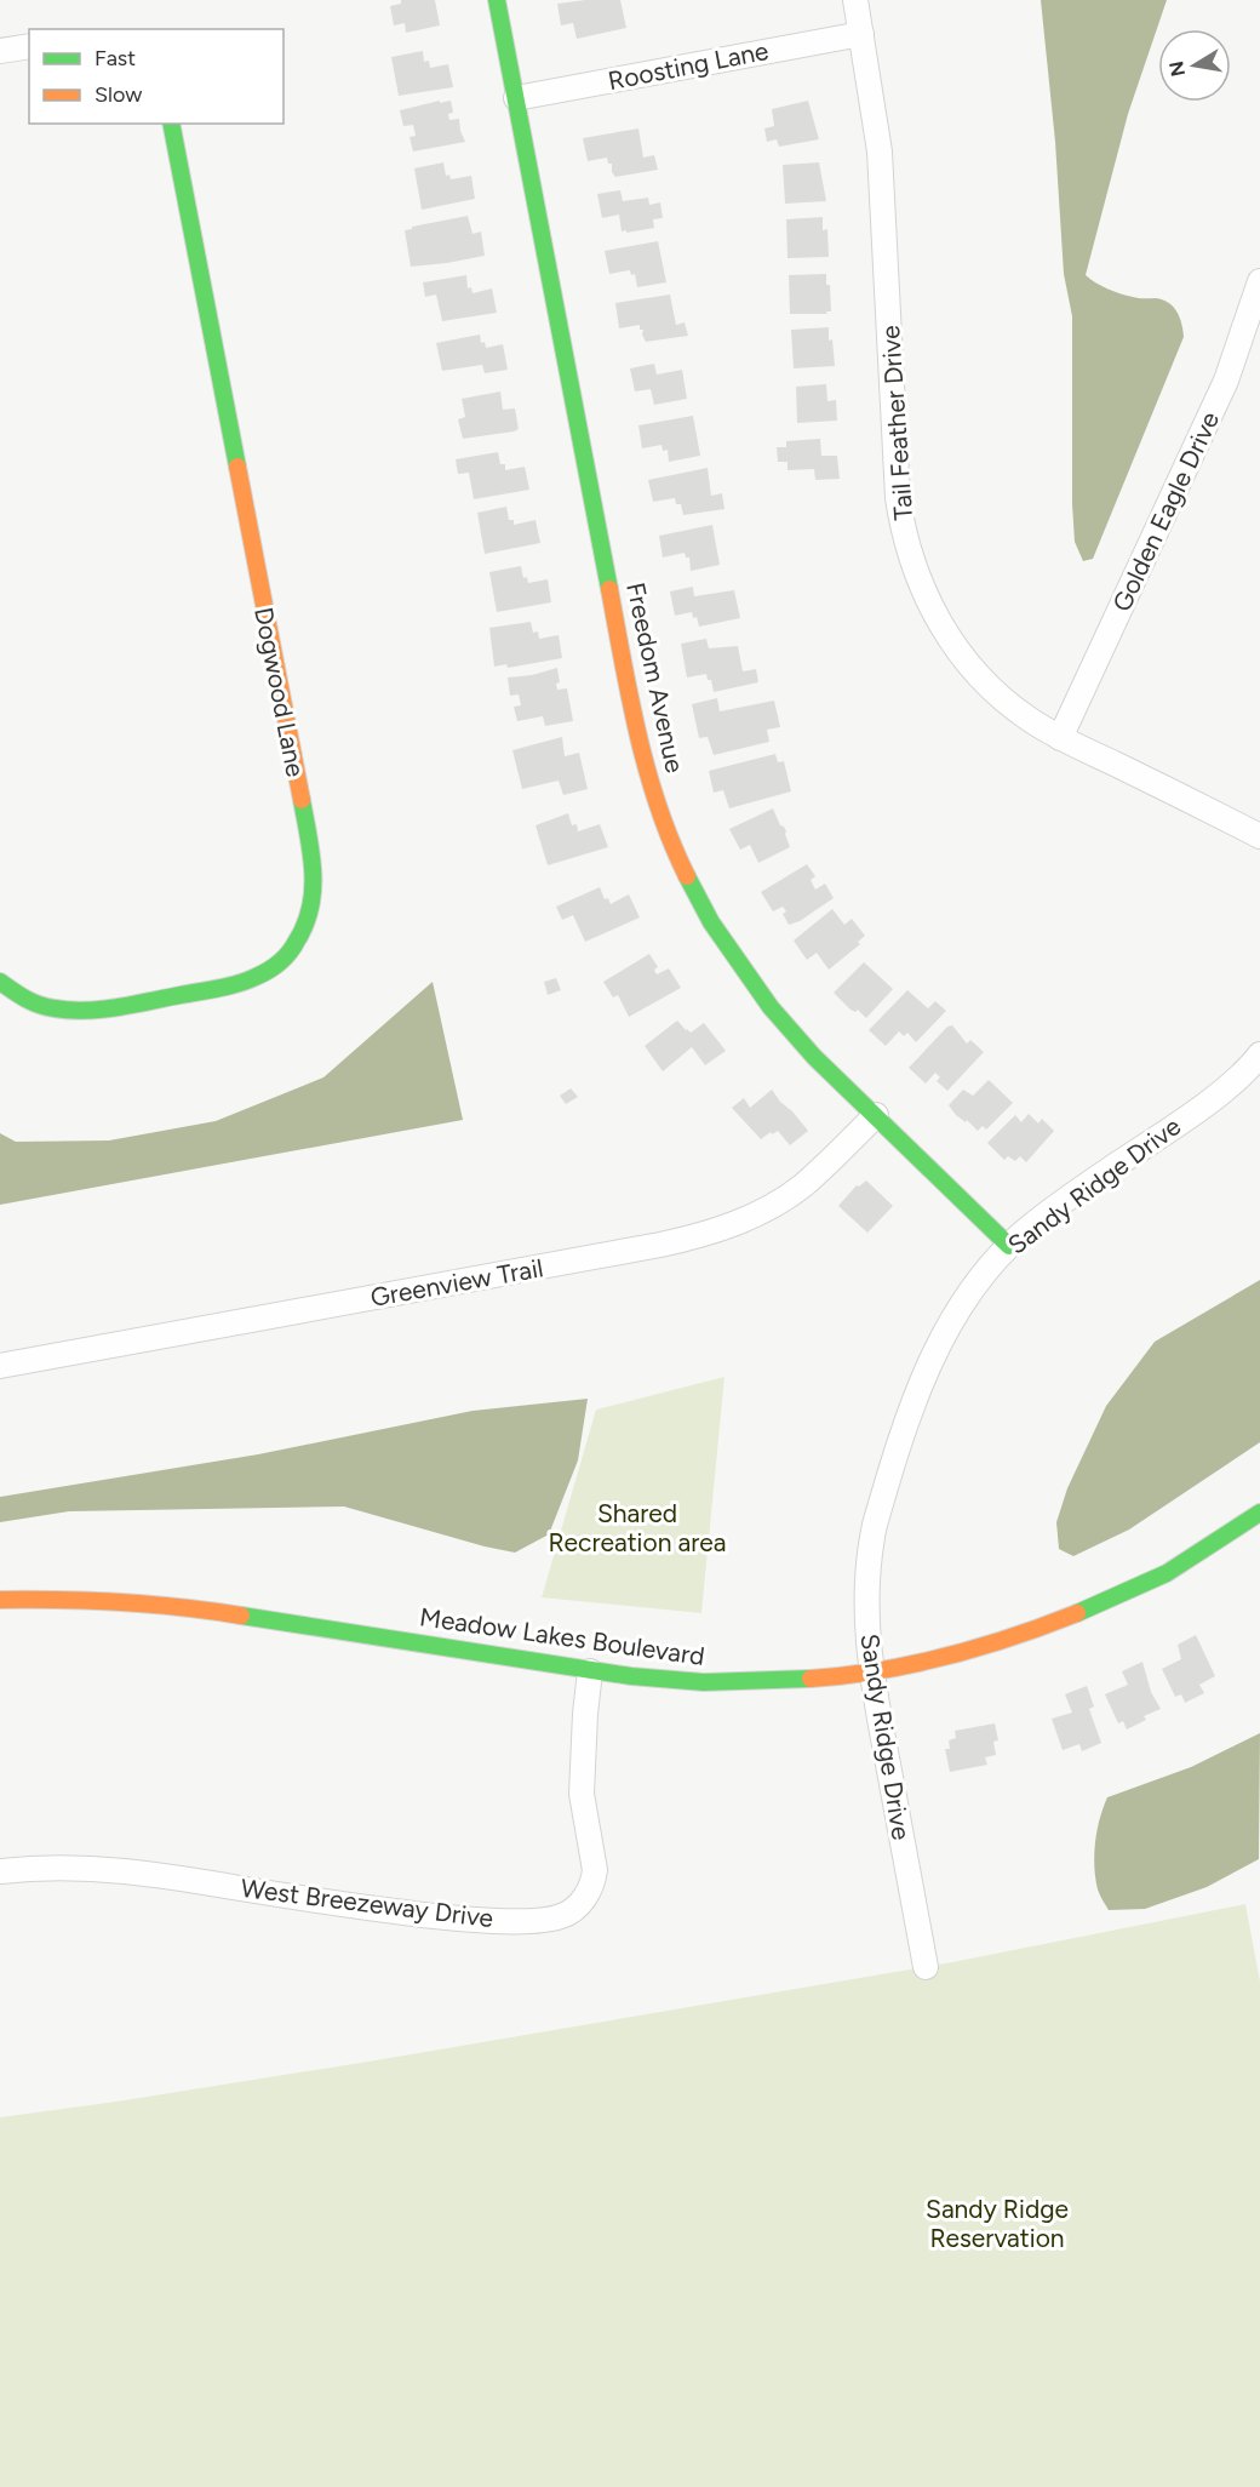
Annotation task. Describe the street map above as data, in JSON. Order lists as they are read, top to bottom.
{
  "streets": {
    "street": [
      "Roosting Lane",
      "Tail Feather Drive",
      "Golden Eagle Drive",
      "Freedom Avenue",
      "Dogwood Lane",
      "Sandy Ridge Drive",
      "Greenview Trail",
      "Meadow Lakes Boulevard",
      "West Breezeway Drive"
    ]
  },
  "crossings": [
    ["Roosting Lane", "Tail Feather Drive"],
    ["Roosting Lane", "Freedom Avenue"],
    ["Tail Feather Drive", "Golden Eagle Drive"],
    ["Freedom Avenue", "Sandy Ridge Drive"],
    ["Freedom Avenue", "Greenview Trail"],
    ["Sandy Ridge Drive", "Meadow Lakes Boulevard"],
    ["Meadow Lakes Boulevard", "West Breezeway Drive"]
  ],
  "parks": ["Shared Recreation area", "Sandy Ridge Reservation"],
  "legend": ["Fast", "Slow"],
  "north": "left"
}
